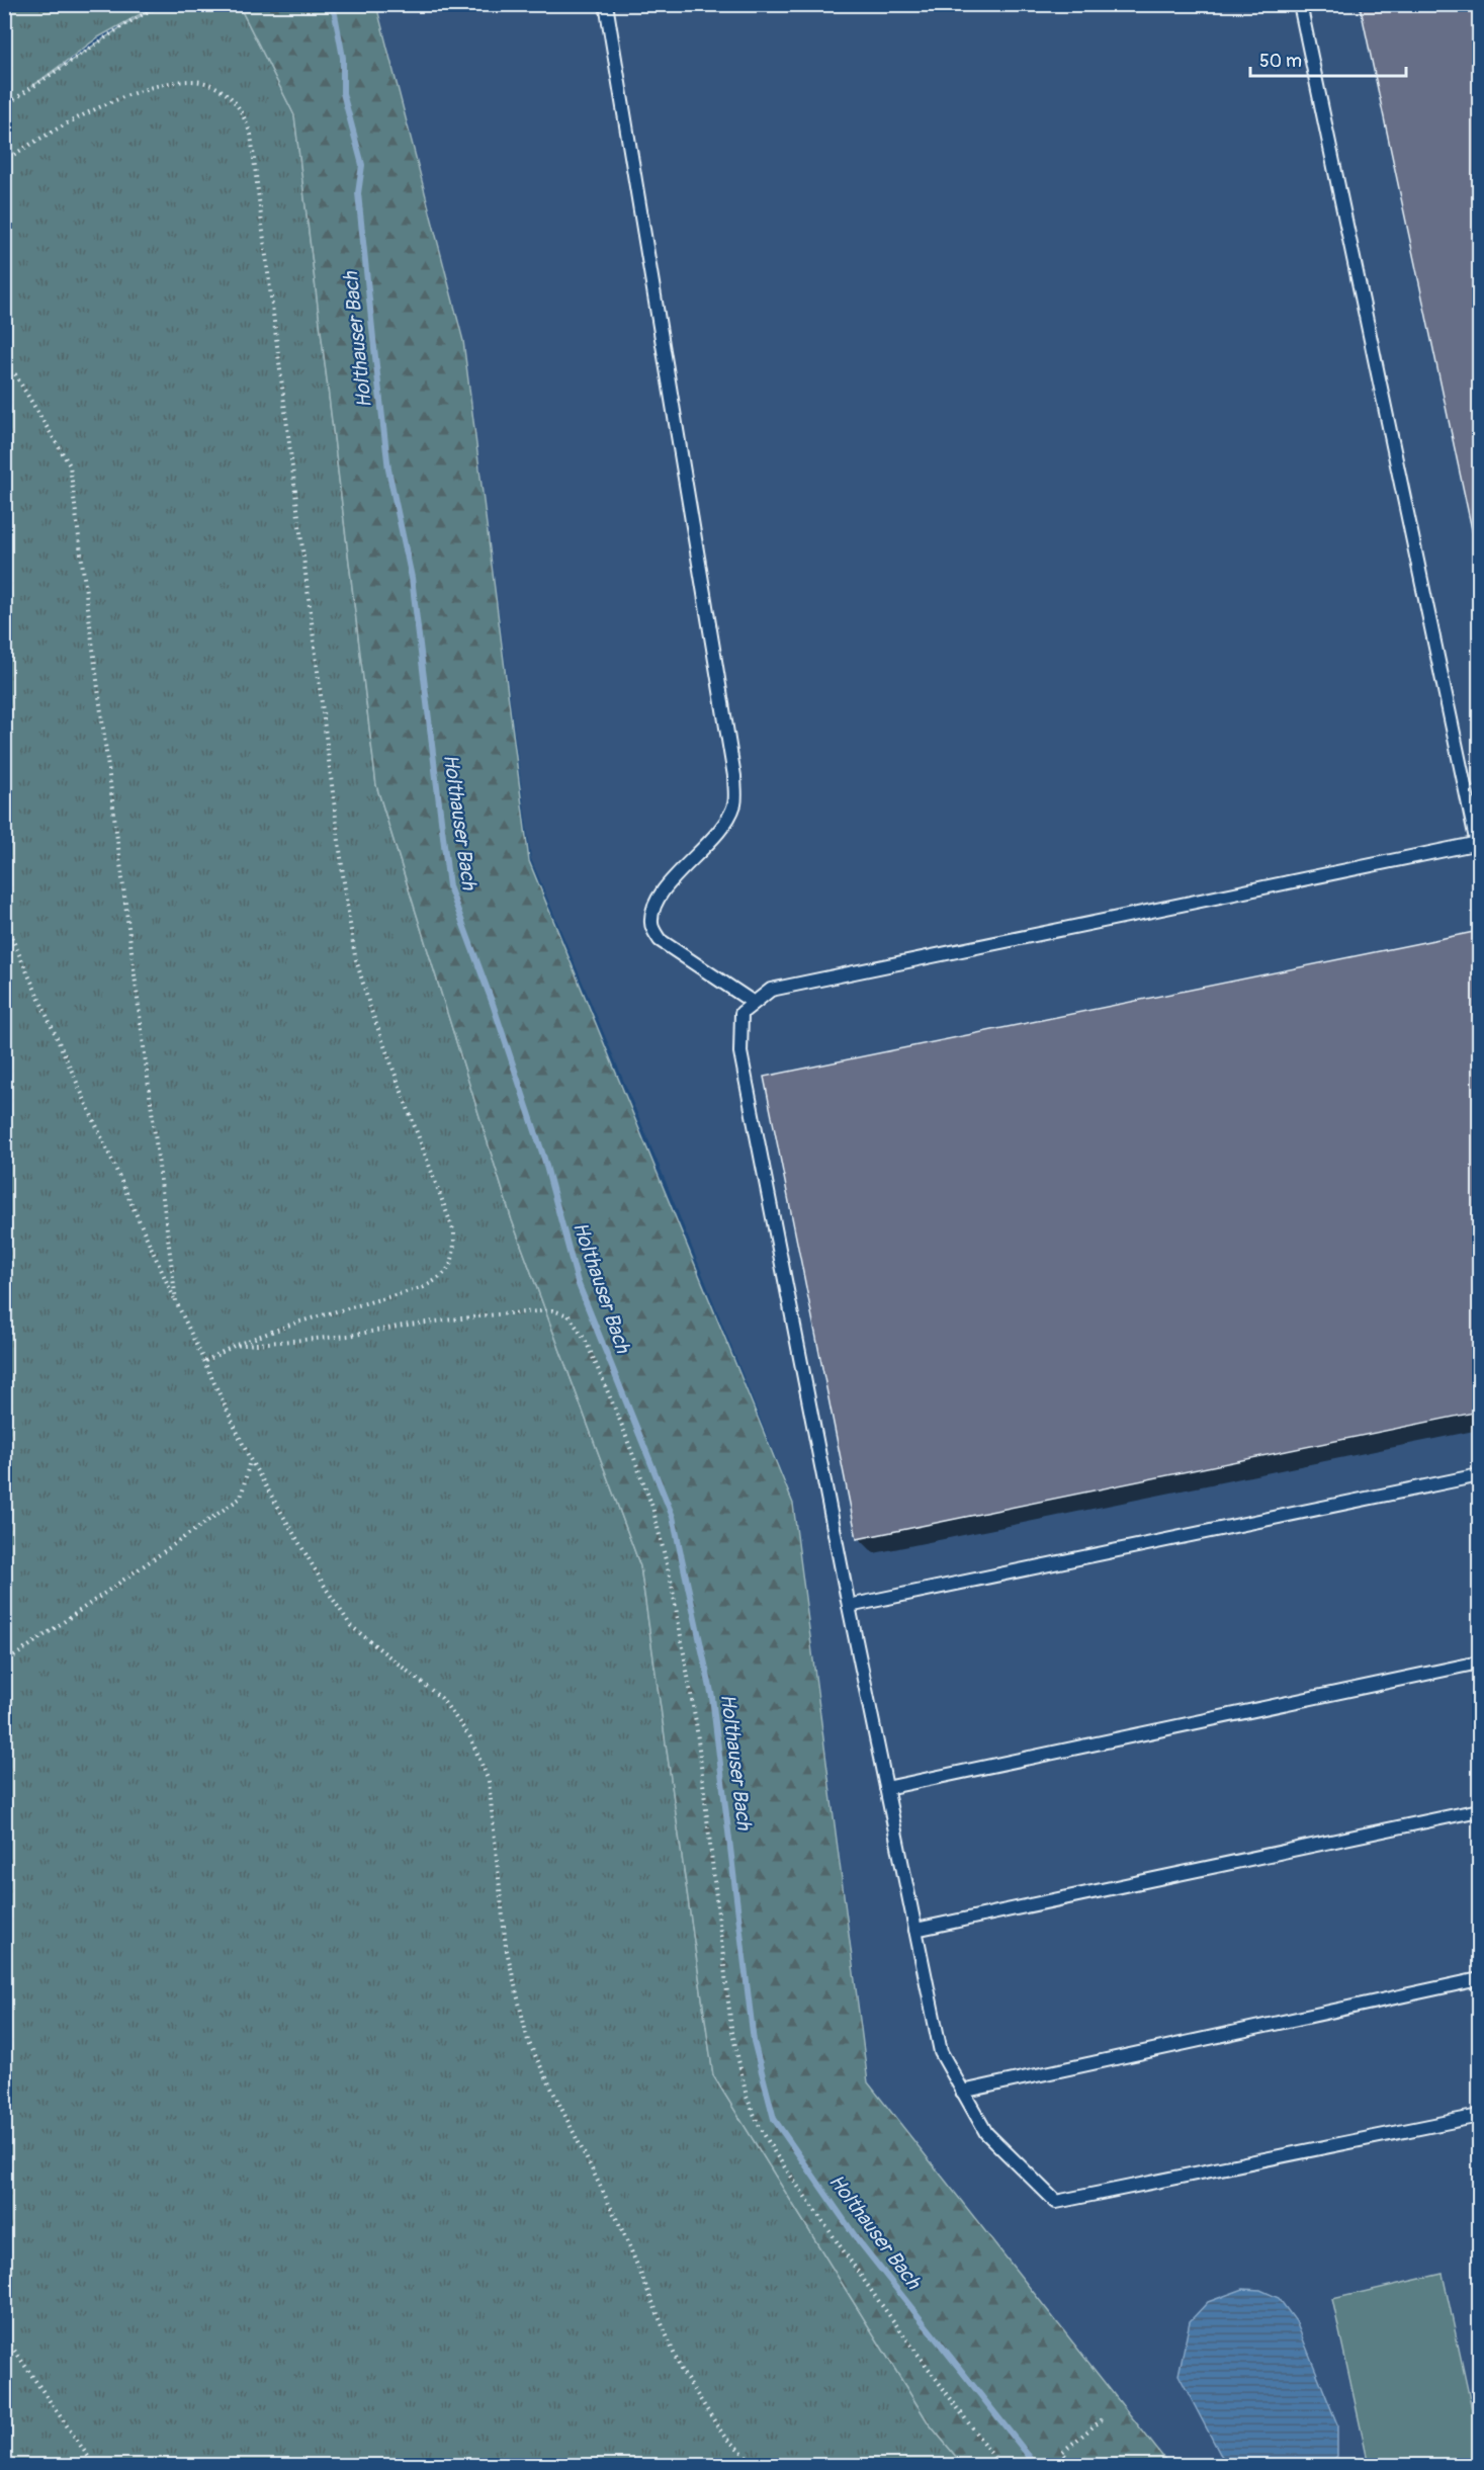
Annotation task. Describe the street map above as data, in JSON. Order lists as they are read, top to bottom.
{
  "water": ["Holthauser Bach"],
  "scale_bar": "50 m"
}
